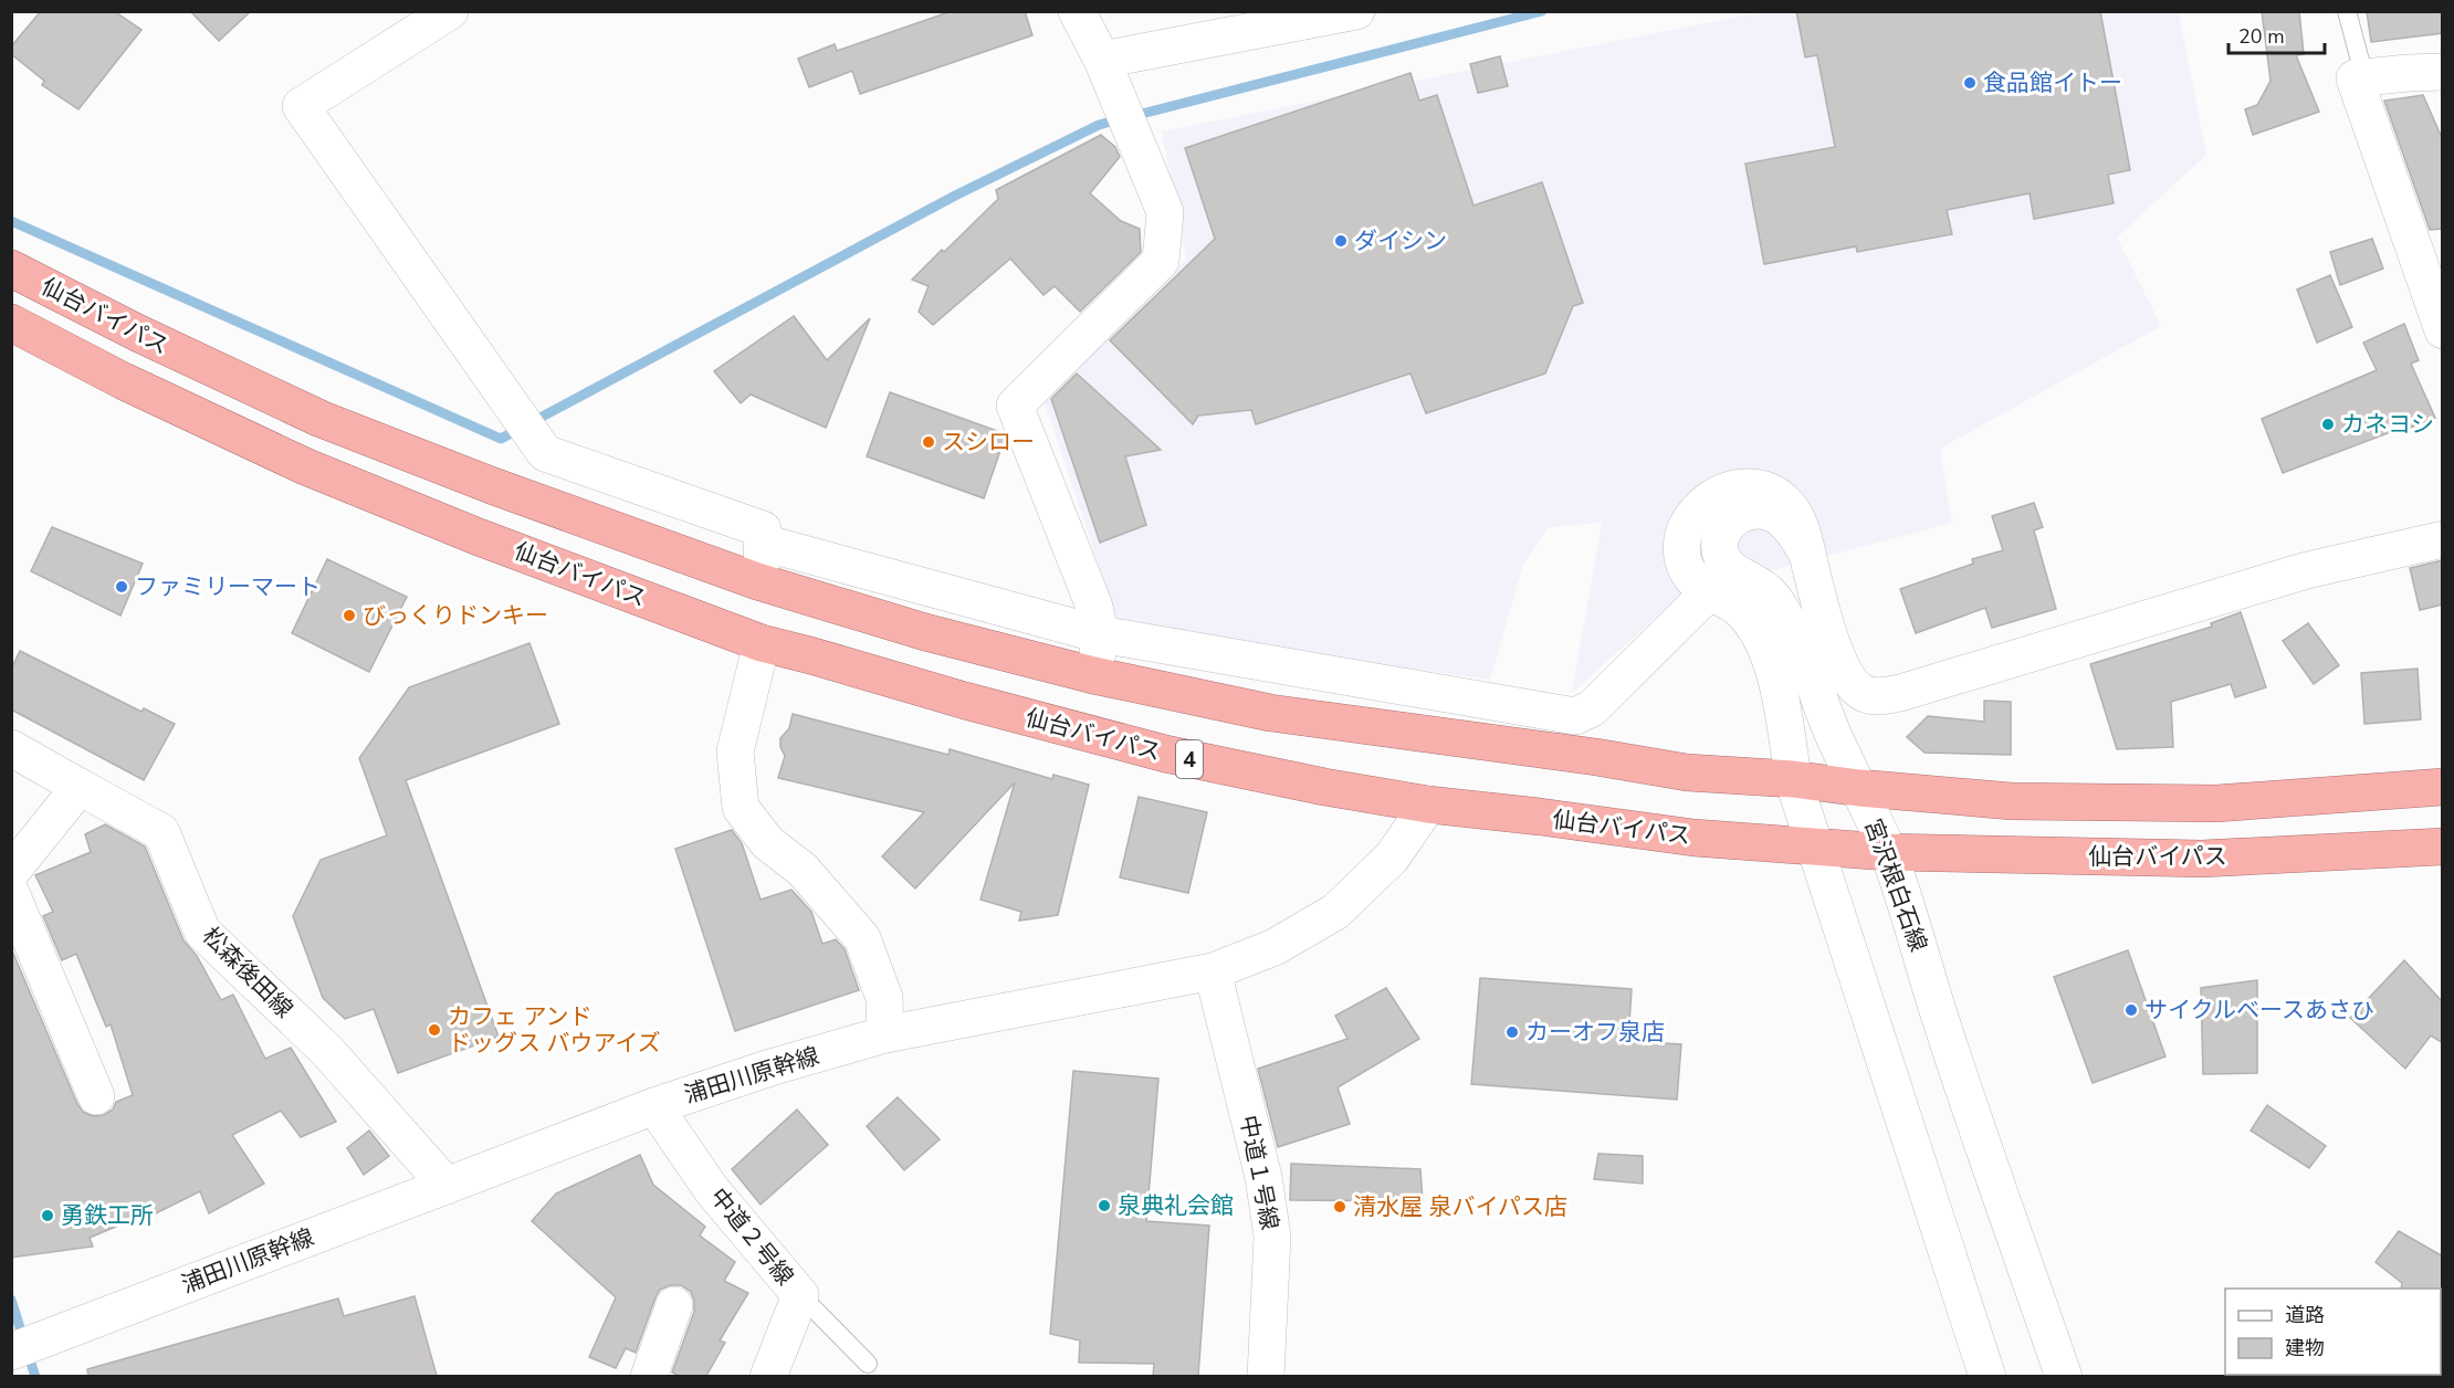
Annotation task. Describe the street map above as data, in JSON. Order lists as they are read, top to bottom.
{
  "streets": {
    "highway": ["仙台バイパス", "4"],
    "street": [
      "宮沢根白石線",
      "松森後田線",
      "浦田川原幹線",
      "中道１号線",
      "中道２号線"
    ]
  },
  "crossings": [
    ["仙台バイパス", "宮沢根白石線"],
    ["仙台バイパス", "浦田川原幹線"],
    ["松森後田線", "浦田川原幹線"],
    ["浦田川原幹線", "中道１号線"],
    ["浦田川原幹線", "中道２号線"]
  ],
  "places": [
    "食品館イトー",
    "ダイシン",
    "カネヨシ",
    "スシロー",
    "ファミリーマート",
    "びっくりドンキー",
    "サイクルベースあさひ",
    "カフェ アンド ドッグス バウアイズ",
    "カーオフ泉店",
    "泉典礼会館",
    "清水屋 泉バイパス店",
    "勇鉄工所"
  ],
  "legend": ["道路", "建物"],
  "scale_bar": "20 m"
}
